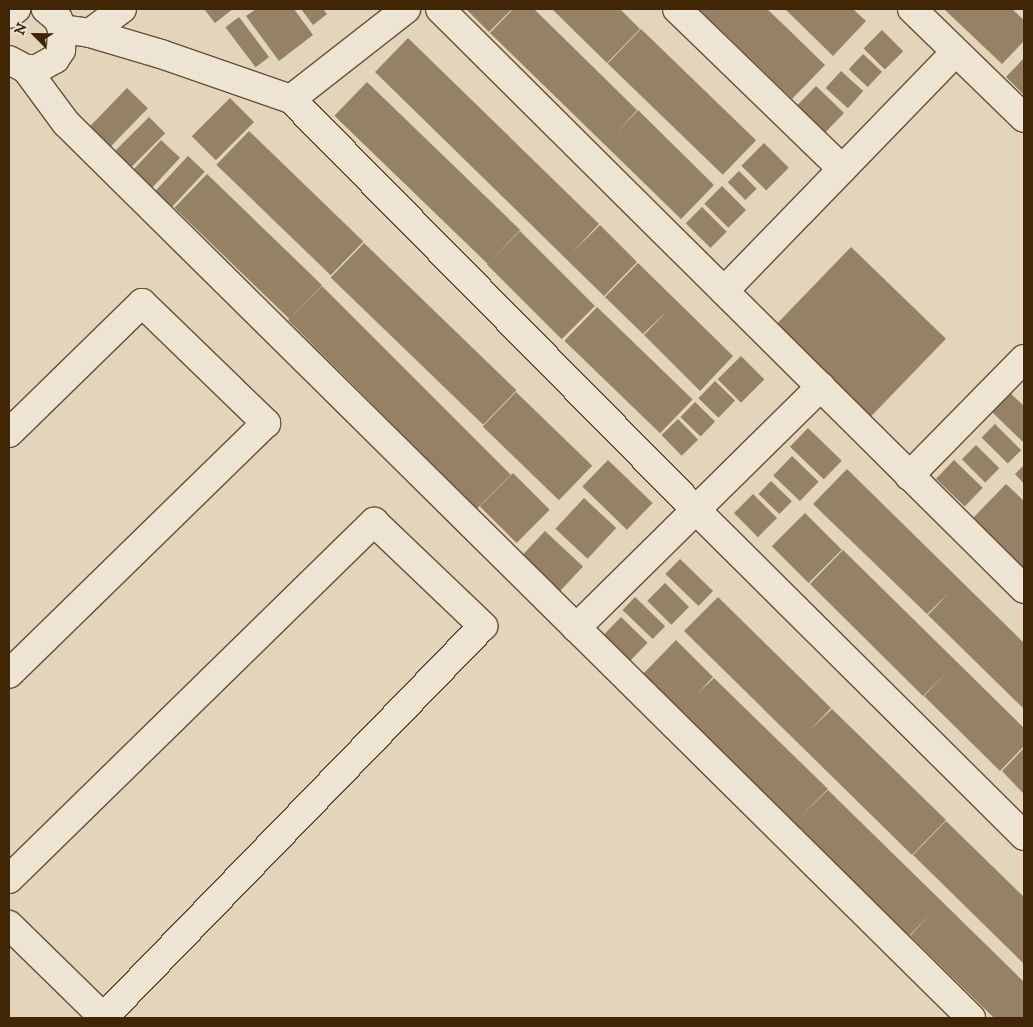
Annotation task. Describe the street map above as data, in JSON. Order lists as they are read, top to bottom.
{
  "north": "top left"
}
